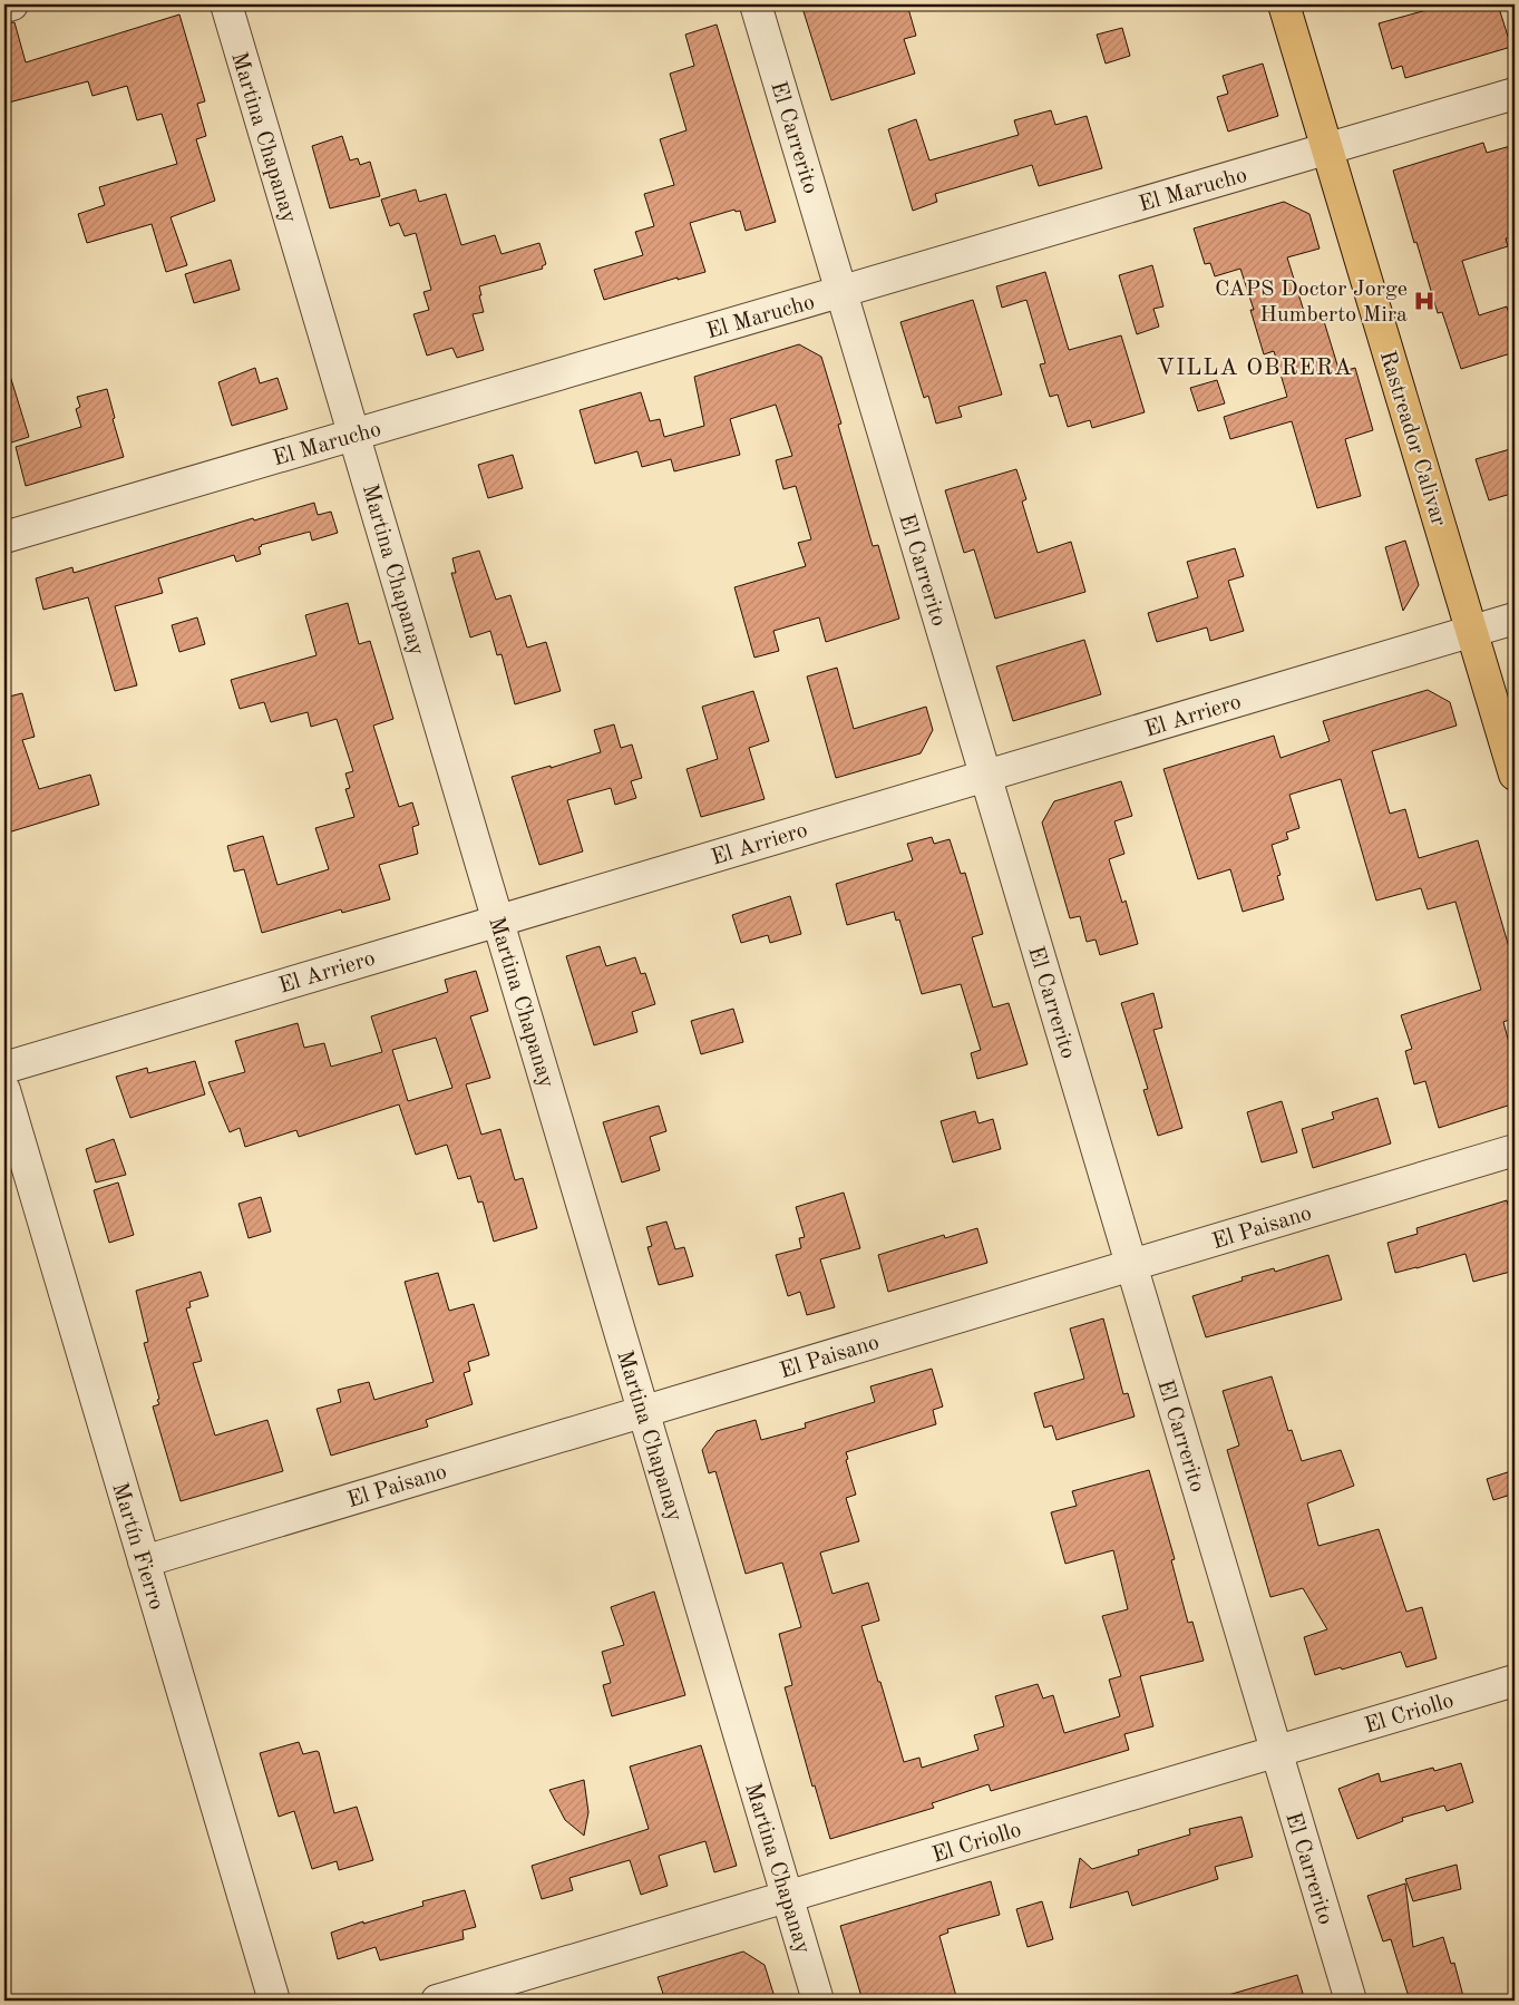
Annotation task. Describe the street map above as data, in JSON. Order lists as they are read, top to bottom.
{
  "streets": {
    "main road": ["Rastreador Calivar"],
    "street": [
      "Martina Chapanay",
      "El Carrerito",
      "El Marucho",
      "El Arriero",
      "El Paisano",
      "Martín Fierro",
      "El Criollo"
    ]
  },
  "crossings": [
    ["Martina Chapanay", "El Marucho"],
    ["Martina Chapanay", "El Arriero"],
    ["Martina Chapanay", "El Paisano"],
    ["Martina Chapanay", "El Criollo"],
    ["El Carrerito", "El Marucho"],
    ["El Carrerito", "El Arriero"],
    ["El Carrerito", "El Paisano"],
    ["El Carrerito", "El Criollo"],
    ["El Marucho", "Rastreador Calivar"],
    ["Rastreador Calivar", "El Arriero"],
    ["El Paisano", "Martín Fierro"]
  ],
  "districts": ["VILLA OBRERA"],
  "places": {
    "hospital": ["CAPS Doctor Jorge Humberto Mira"]
  }
}
